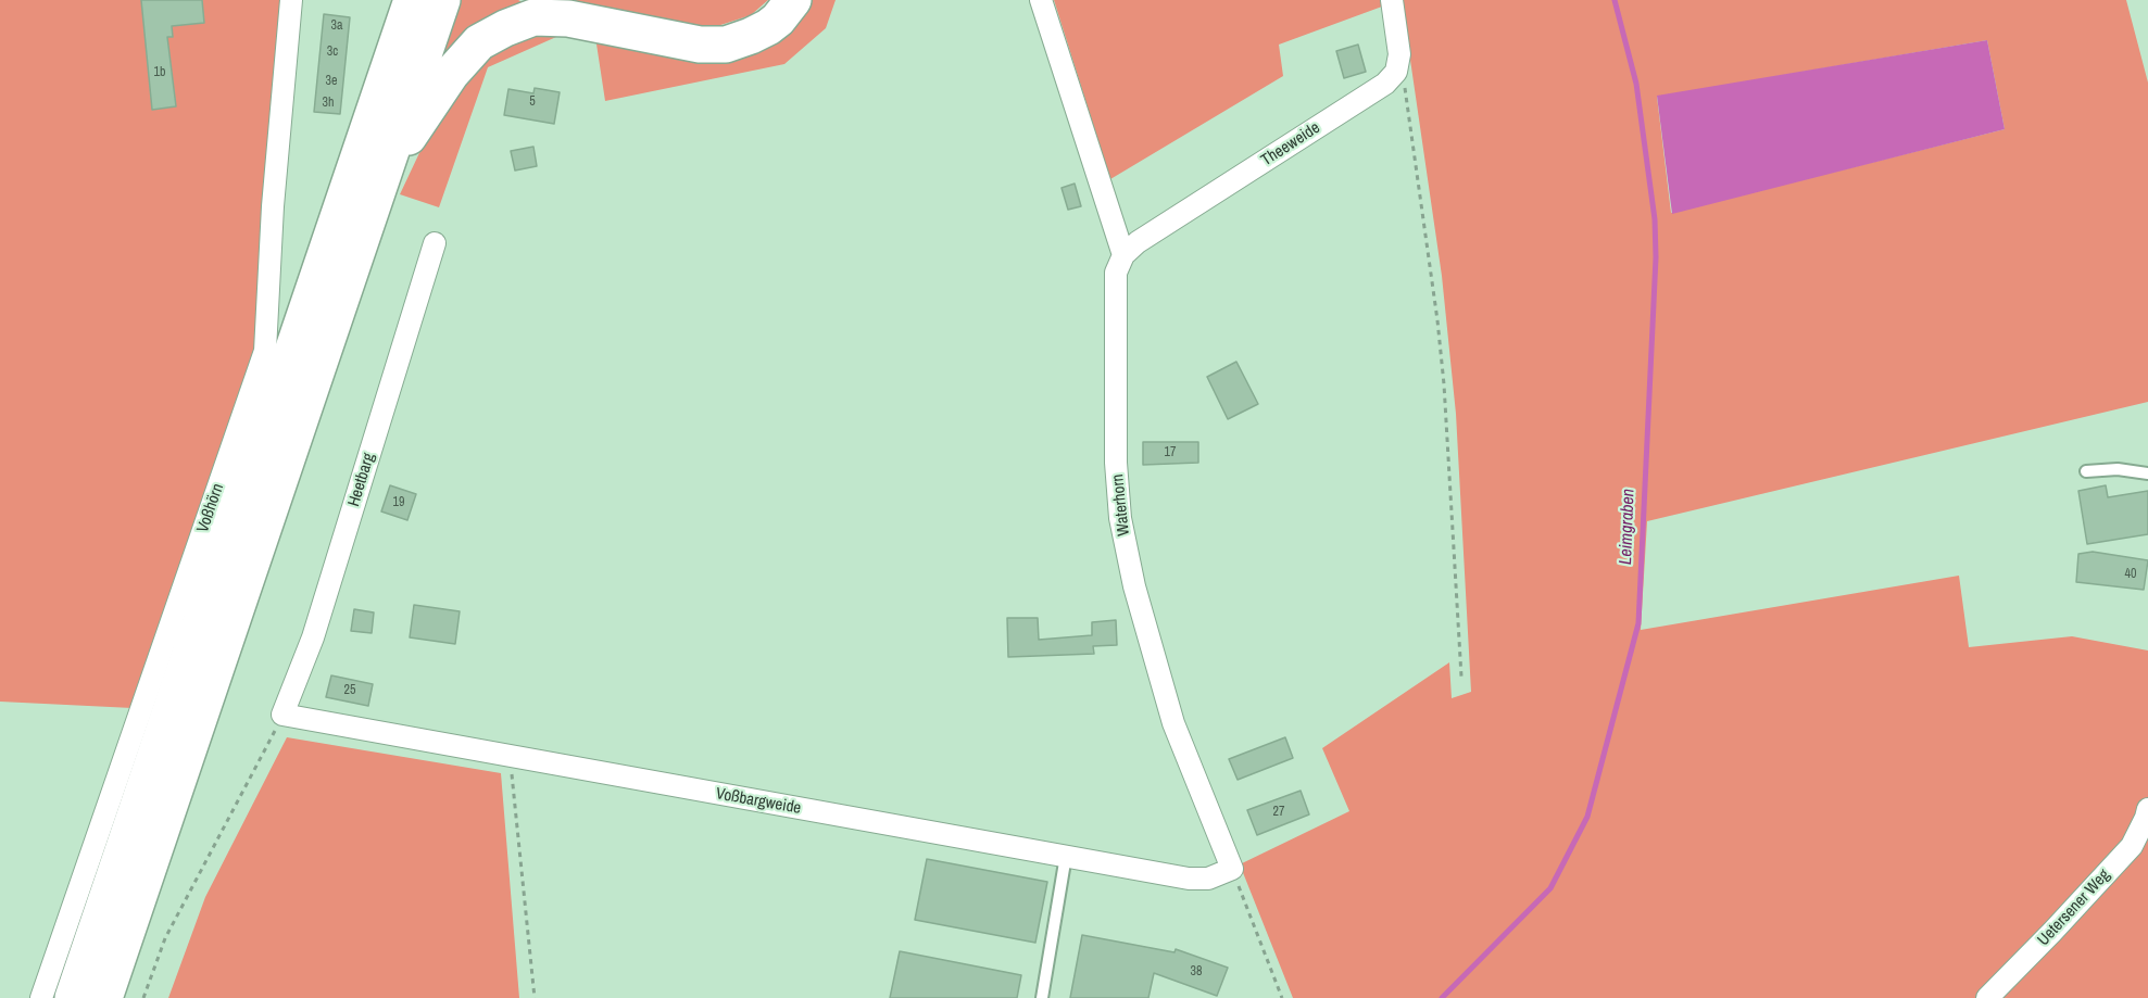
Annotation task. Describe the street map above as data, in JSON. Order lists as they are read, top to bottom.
{
  "streets": {
    "street": [
      "Theeweide",
      "Heetbarg",
      "Waterhorn",
      "Voßhörn",
      "Voßbargweide",
      "Uetersener Weg"
    ]
  },
  "crossings": [
    ["Theeweide", "Waterhorn"],
    ["Heetbarg", "Voßbargweide"],
    ["Waterhorn", "Voßbargweide"]
  ],
  "water": ["Leimgraben"],
  "house_numbers": [
    "3a",
    "3c",
    "1b",
    "3e",
    "5",
    "3h",
    "17",
    "19",
    "40",
    "25",
    "27",
    "38"
  ]
}
